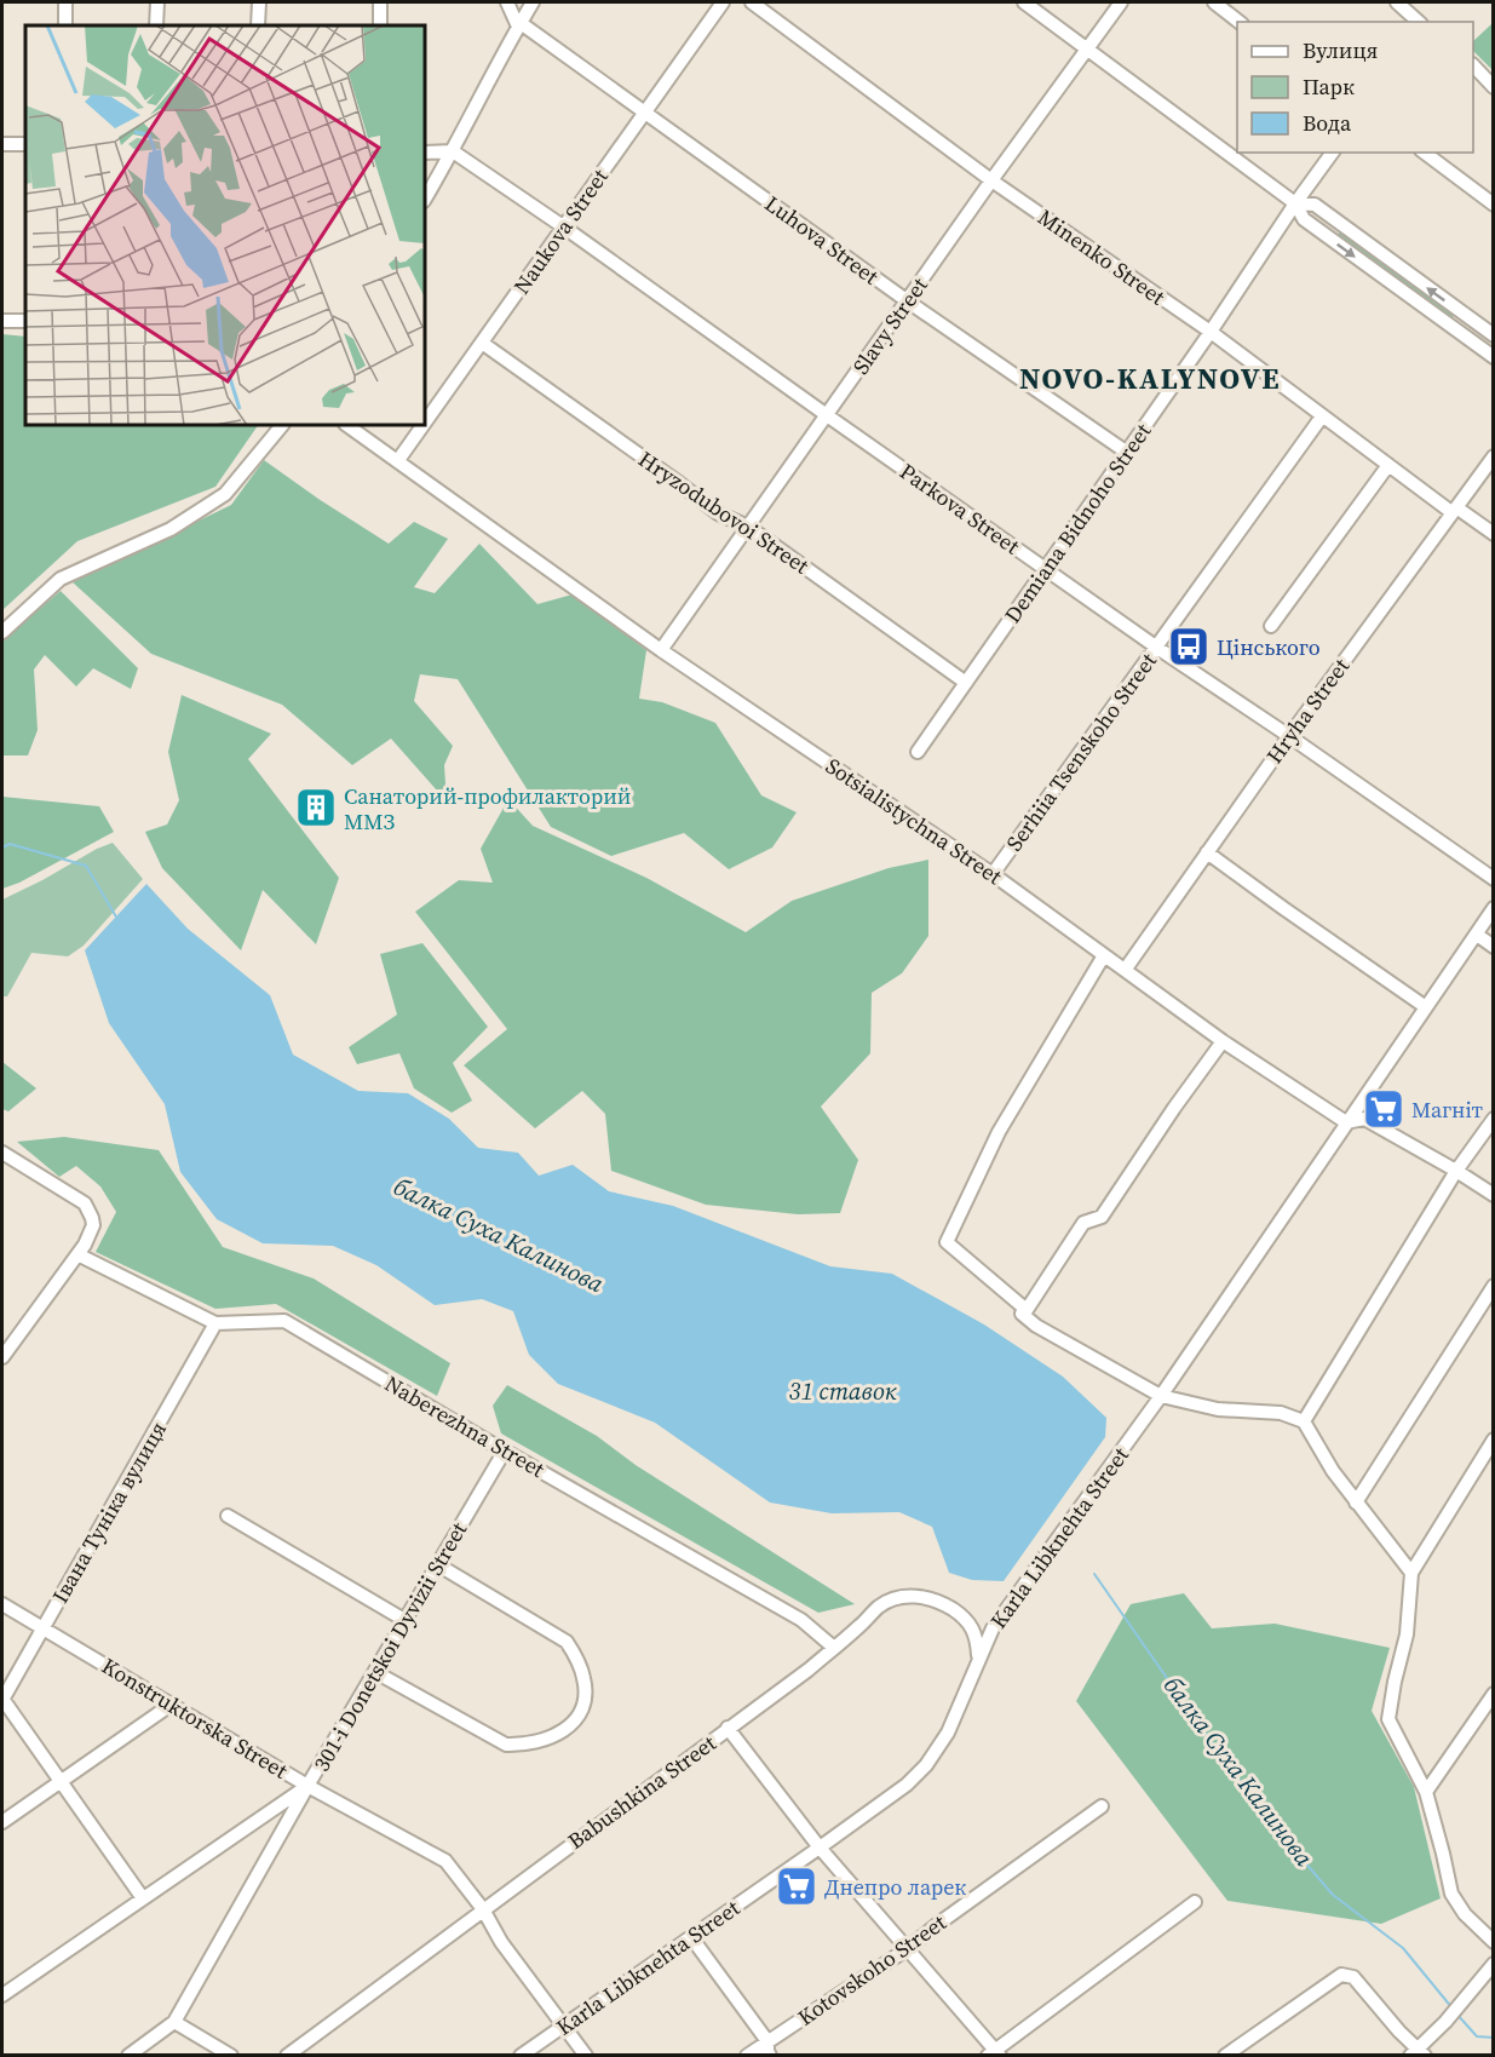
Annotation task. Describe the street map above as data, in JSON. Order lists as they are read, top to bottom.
{
  "streets": {
    "street": [
      "Naukova Street",
      "Luhova Street",
      "Minenko Street",
      "Slavy Street",
      "Parkova Street",
      "Hryzodubovoi Street",
      "Demiana Bidnoho Street",
      "Hryha Street",
      "Serhiia Tsenskoho Street",
      "Sotsialistychna Street",
      "Naberezhna Street",
      "Івана Туніка вулиця",
      "Karla Libknehta Street",
      "301-i Donetskoi Dyvizii Street",
      "Konstruktorska Street",
      "Babushkina Street",
      "Kotovskoho Street"
    ]
  },
  "crossings": [
    ["Naukova Street", "Luhova Street"],
    ["Naukova Street", "Parkova Street"],
    ["Naukova Street", "Hryzodubovoi Street"],
    ["Naukova Street", "Sotsialistychna Street"],
    ["Luhova Street", "Slavy Street"],
    ["Luhova Street", "Demiana Bidnoho Street"],
    ["Minenko Street", "Slavy Street"],
    ["Minenko Street", "Demiana Bidnoho Street"],
    ["Minenko Street", "Hryha Street"],
    ["Minenko Street", "Serhiia Tsenskoho Street"],
    ["Slavy Street", "Parkova Street"],
    ["Slavy Street", "Hryzodubovoi Street"],
    ["Slavy Street", "Sotsialistychna Street"],
    ["Parkova Street", "Demiana Bidnoho Street"],
    ["Parkova Street", "Hryha Street"],
    ["Parkova Street", "Serhiia Tsenskoho Street"],
    ["Hryzodubovoi Street", "Demiana Bidnoho Street"],
    ["Hryha Street", "Sotsialistychna Street"],
    ["Serhiia Tsenskoho Street", "Sotsialistychna Street"],
    ["Sotsialistychna Street", "Karla Libknehta Street"],
    ["Naberezhna Street", "Івана Туніка вулиця"],
    ["Naberezhna Street", "301-i Donetskoi Dyvizii Street"],
    ["Naberezhna Street", "Babushkina Street"],
    ["Івана Туніка вулиця", "Konstruktorska Street"],
    ["Karla Libknehta Street", "Konstruktorska Street"],
    ["Karla Libknehta Street", "Babushkina Street"],
    ["301-i Donetskoi Dyvizii Street", "Konstruktorska Street"],
    ["Konstruktorska Street", "Babushkina Street"]
  ],
  "districts": ["NOVO-KALYNOVE"],
  "water": ["балка Суха Калинова", "31 ставок"],
  "places": {
    "bus stop": ["Цінського"],
    "building": ["Санаторий-профилакторий ММЗ"],
    "supermarket": ["Магніт", "Днепро ларек"]
  },
  "legend": ["Вулиця", "Парк", "Вода"]
}
